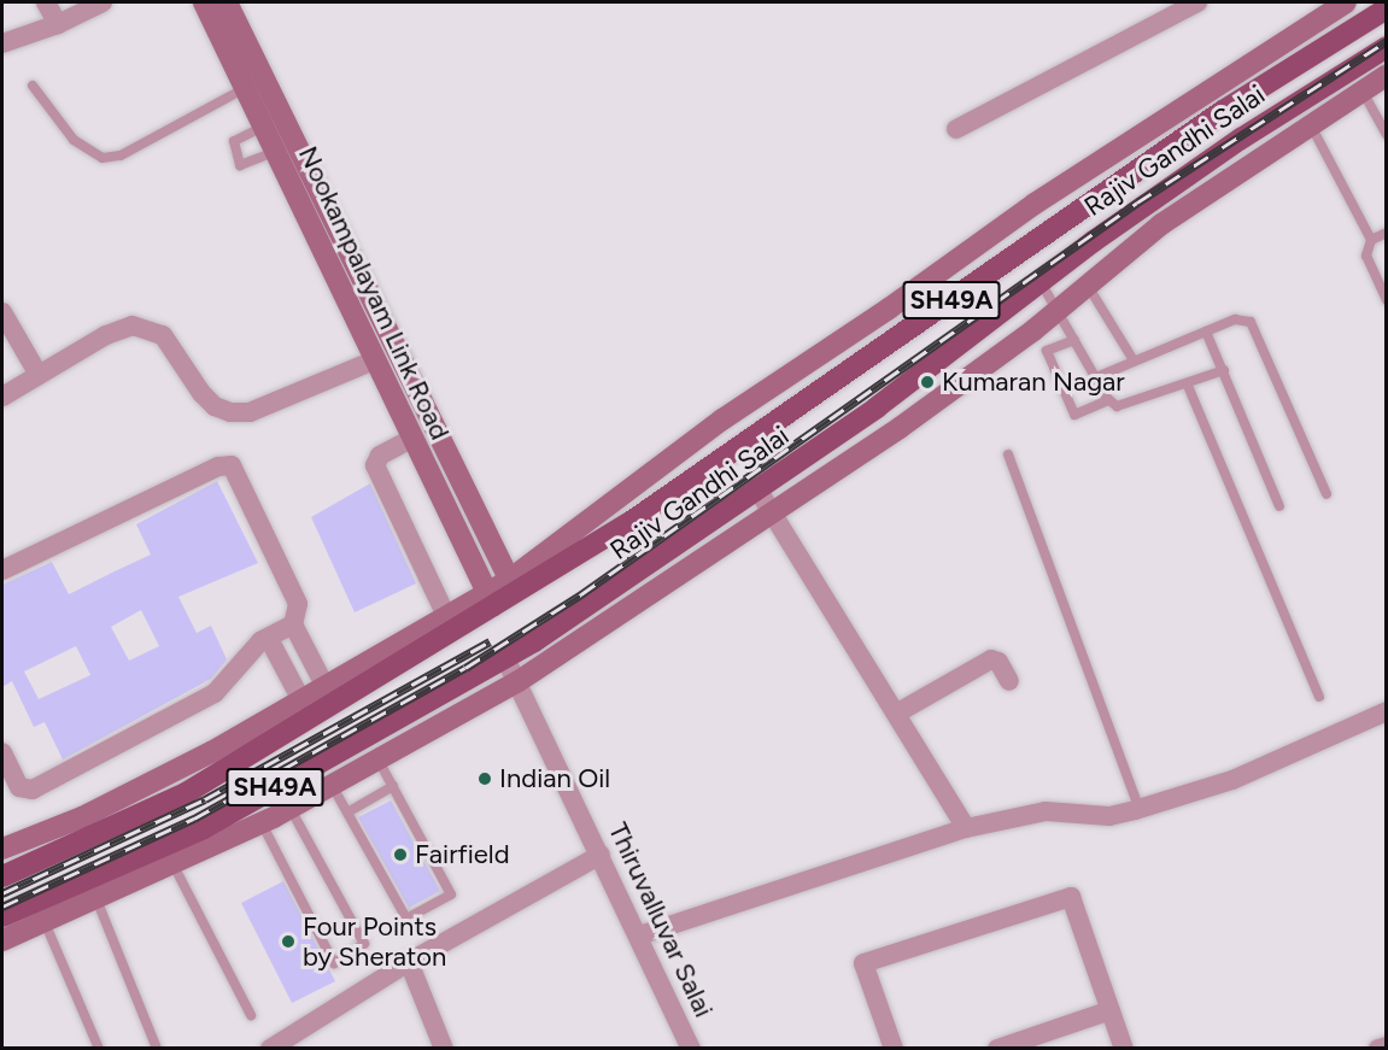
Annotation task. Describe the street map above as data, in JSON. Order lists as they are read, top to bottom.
{
  "streets": {
    "main road": ["Rajiv Gandhi Salai", "SH49A"],
    "street": ["Nookampalayam Link Road", "Thiruvalluvar Salai"]
  },
  "crossings": [
    ["Rajiv Gandhi Salai", "Nookampalayam Link Road"],
    ["Rajiv Gandhi Salai", "Thiruvalluvar Salai"]
  ],
  "places": [
    "Kumaran Nagar",
    "Indian Oil",
    "Fairfield",
    "Four Points by Sheraton"
  ]
}
